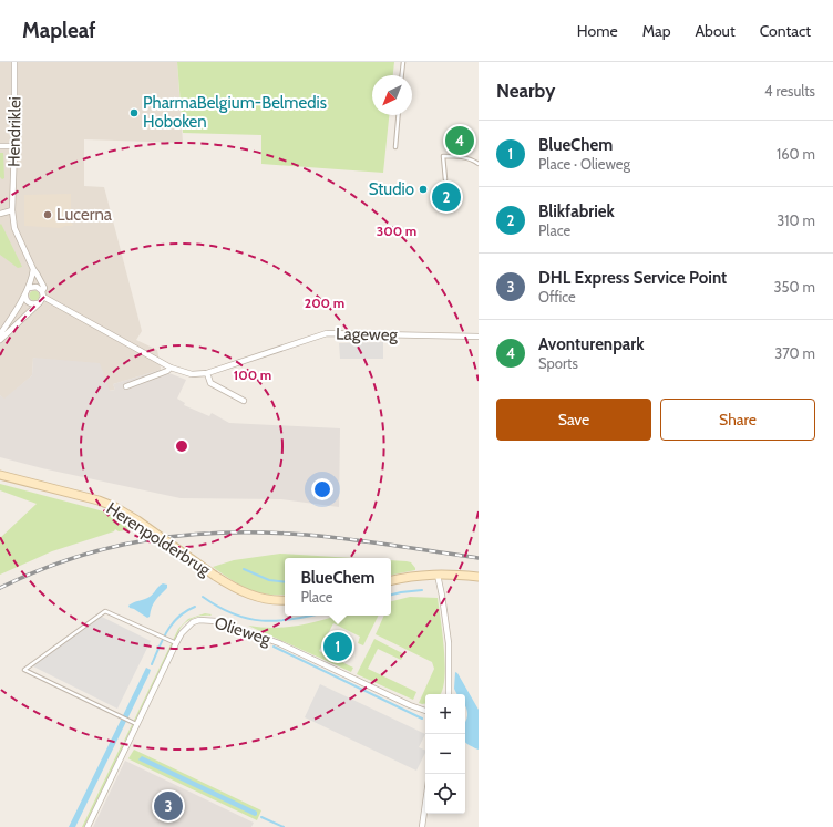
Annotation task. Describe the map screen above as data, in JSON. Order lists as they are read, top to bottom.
{
  "streets": {
    "street": [
      "Hendriklei",
      "Lageweg",
      "Herenpolderbrug",
      "Olieweg"
    ]
  },
  "places": ["PharmaBelgium-Belmedis Hoboken", "Studio", "Lucerna"],
  "north": "bottom left",
  "page": {
    "header": "Mapleaf",
    "nav": [
      "Home",
      "Map",
      "About",
      "Contact"
    ],
    "heading": ["Nearby", "4 results"],
    "list": [
      {
        "mark": "1",
        "name": "BlueChem",
        "note": "Place · Olieweg",
        "value": "160 m"
      },
      {
        "mark": "2",
        "name": "Blikfabriek",
        "note": "Place",
        "value": "310 m"
      },
      {
        "mark": "3",
        "name": "DHL Express Service Point",
        "note": "Office",
        "value": "350 m"
      },
      {
        "mark": "4",
        "name": "Avonturenpark",
        "note": "Sports",
        "value": "370 m"
      }
    ],
    "pins": [
      "4",
      "2",
      "1",
      "3"
    ],
    "buttons": ["Save", "Share"],
    "popup": ["BlueChem", "Place"],
    "map_buttons": ["+", "−"]
  },
  "rings": ["300 m", "200 m", "100 m"]
}
